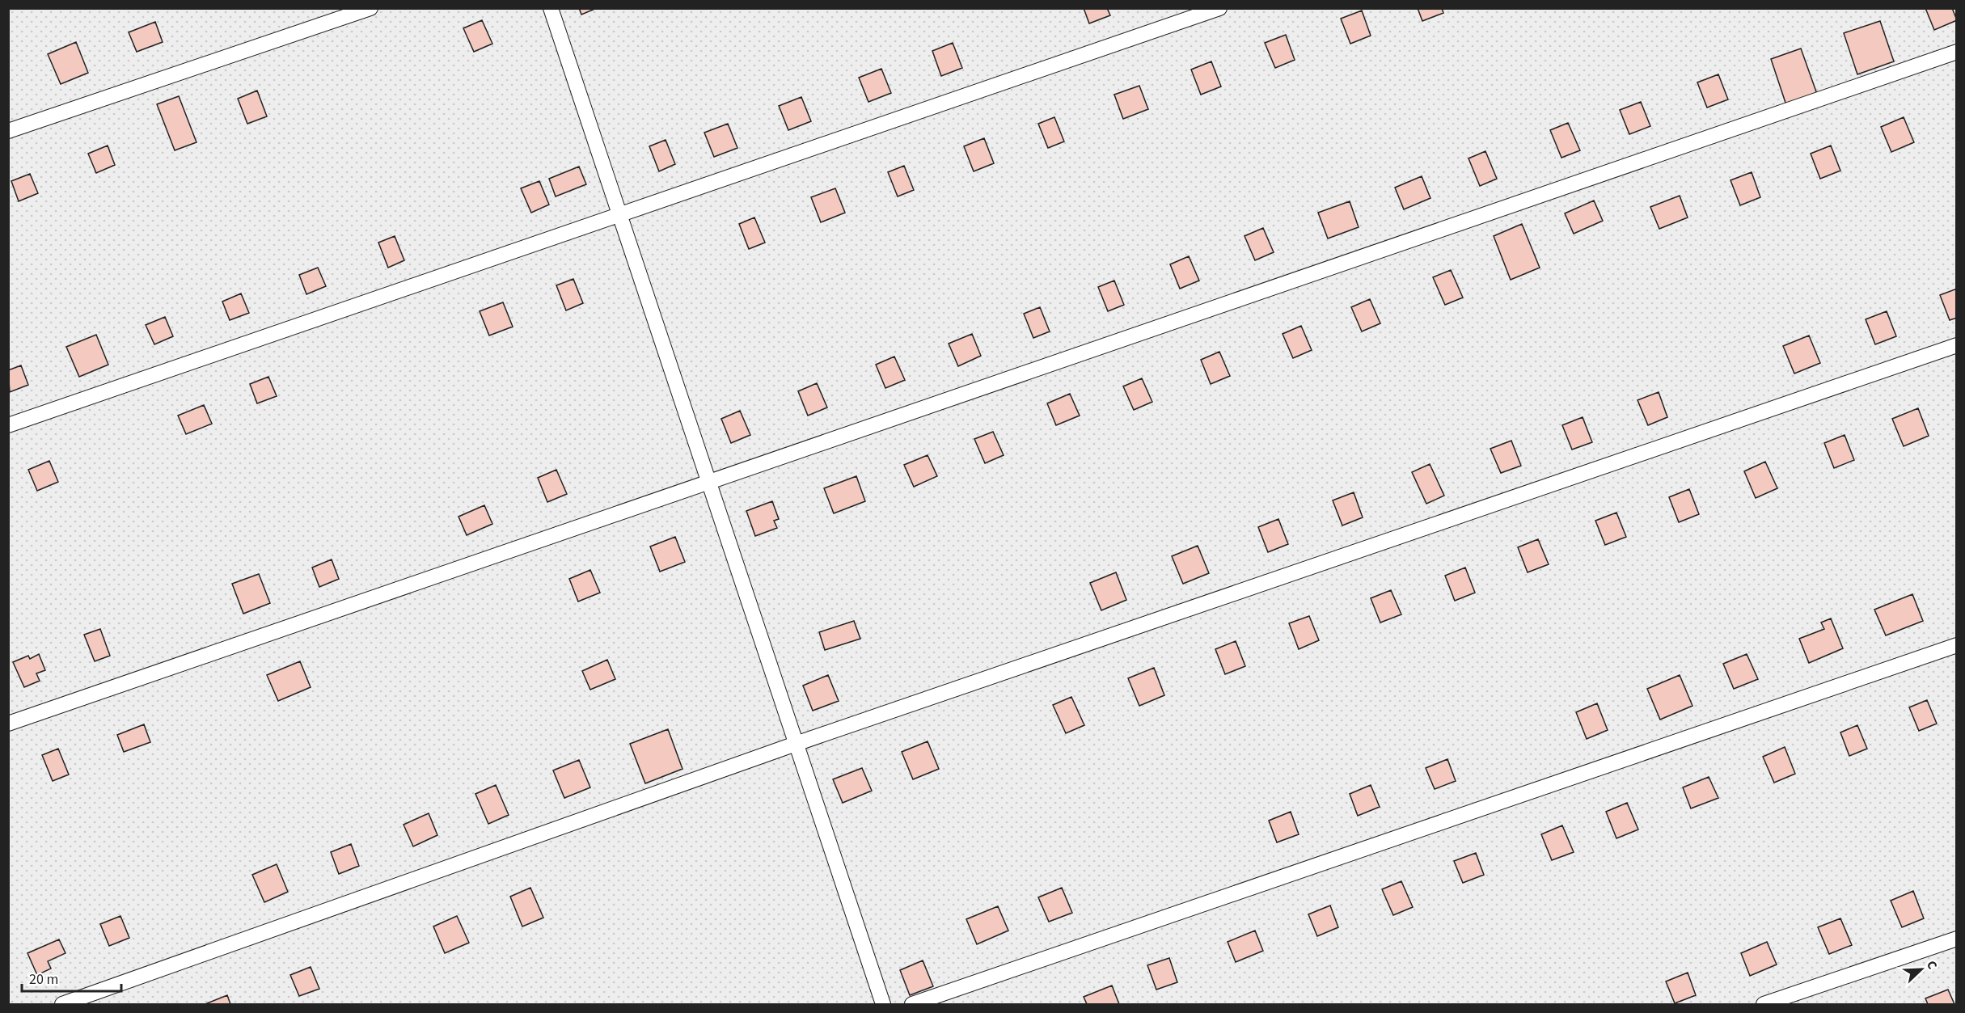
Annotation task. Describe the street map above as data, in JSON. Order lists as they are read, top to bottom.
{
  "scale_bar": "20 m",
  "north": "top right"
}
